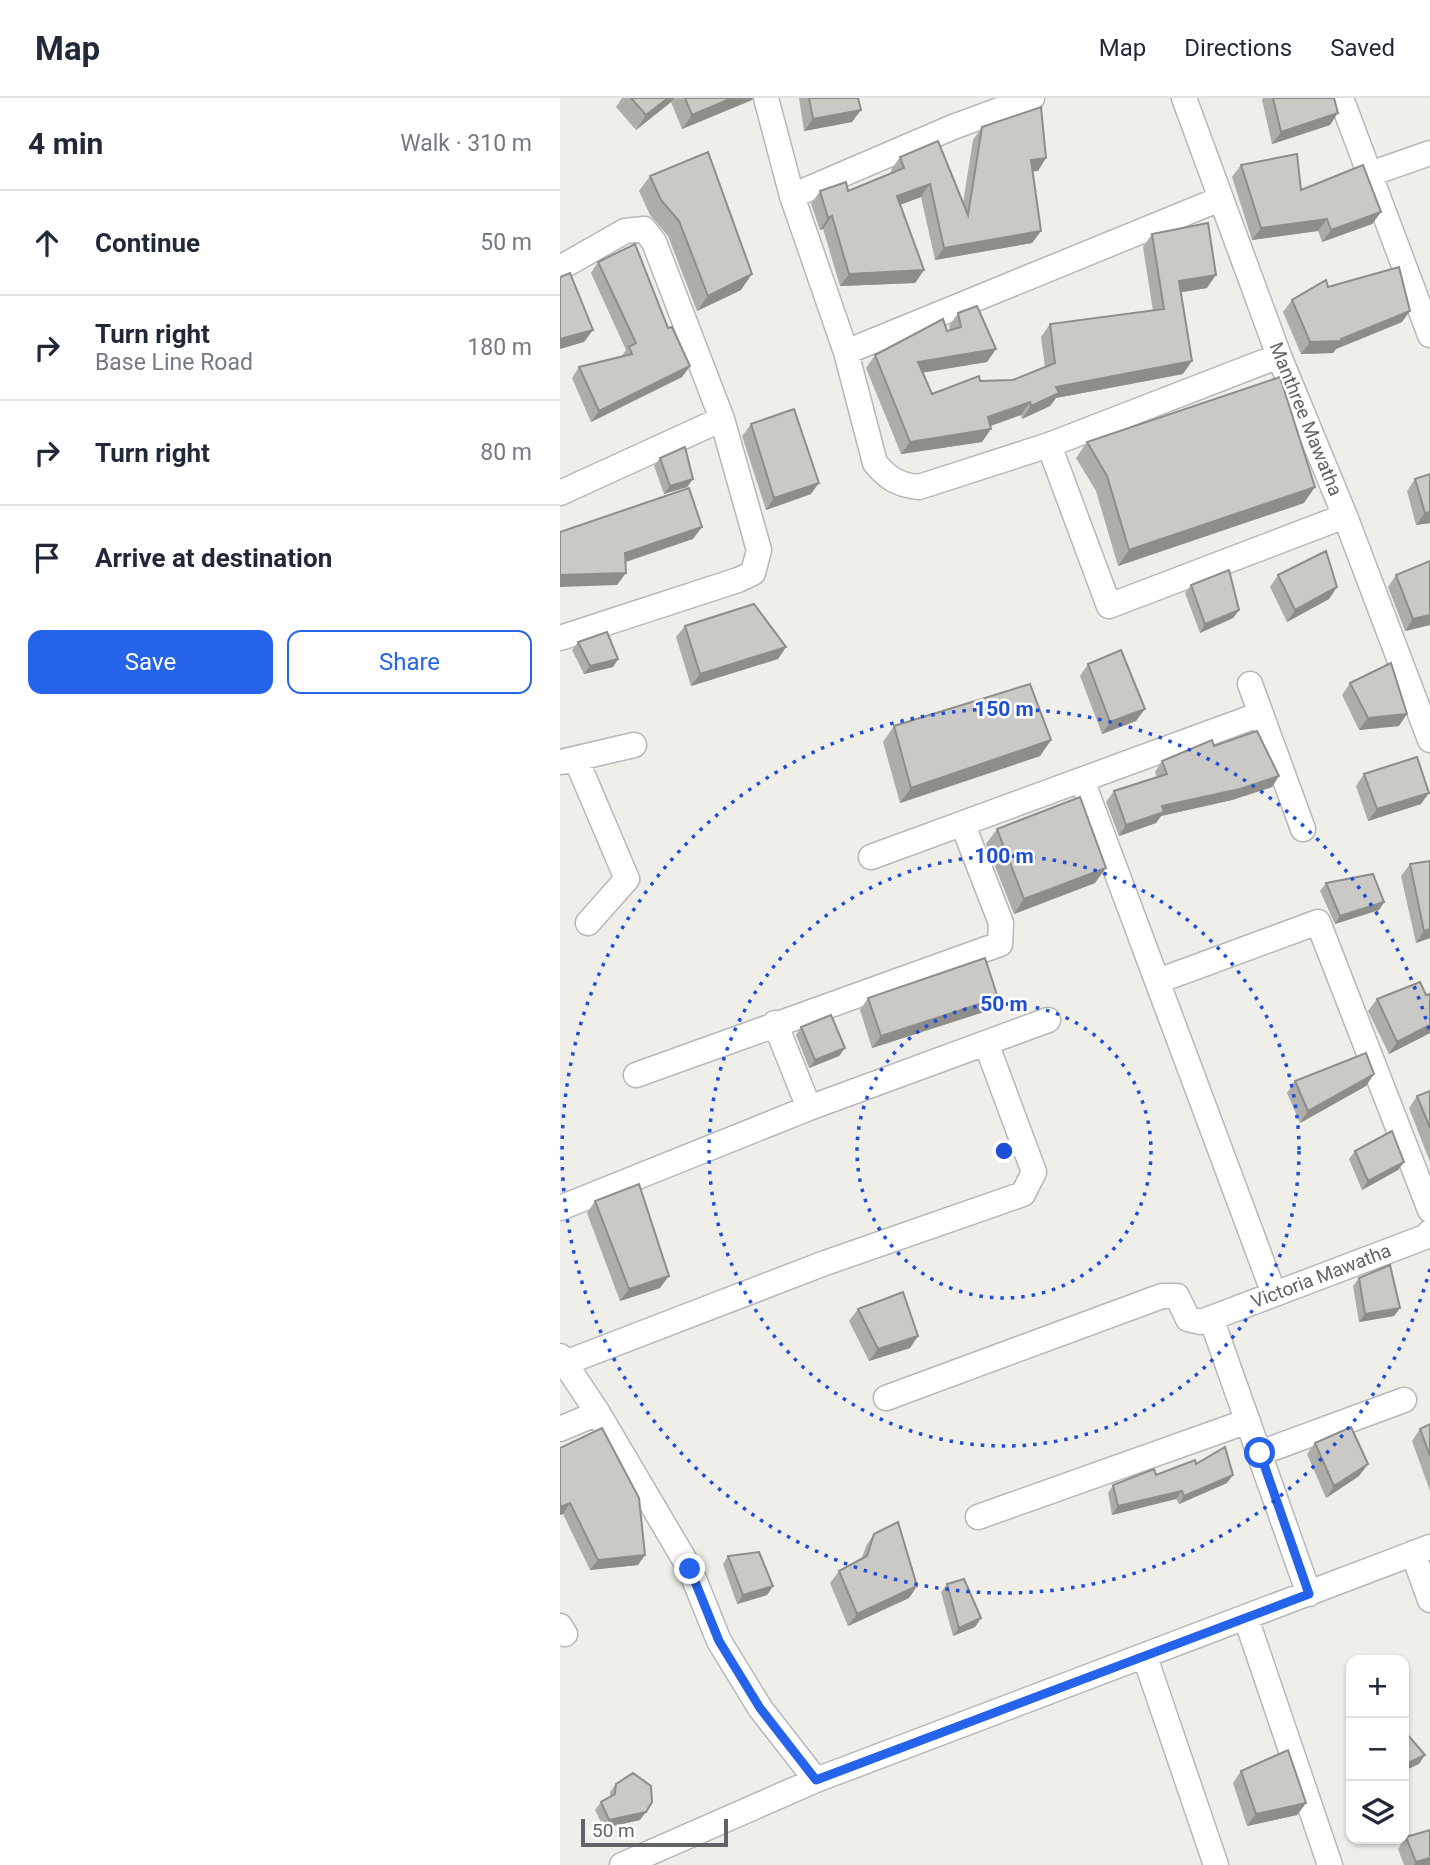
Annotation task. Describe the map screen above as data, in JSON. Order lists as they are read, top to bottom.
{
  "streets": {
    "street": ["Manthree Mawatha", "Victoria Mawatha"]
  },
  "scale_bar": "50 m",
  "page": {
    "header": "Map",
    "nav": ["Map", "Directions", "Saved"],
    "heading": ["4 min", "Walk · 310 m"],
    "list": [
      ["Continue", "50 m"],
      ["Turn right", "Base Line Road", "180 m"],
      ["Turn right", "80 m"],
      "Arrive at destination"
    ],
    "buttons": ["Save", "Share"],
    "map_buttons": ["+", "−"],
    "scale": "50 m"
  },
  "rings": ["150 m", "100 m", "50 m"]
}
